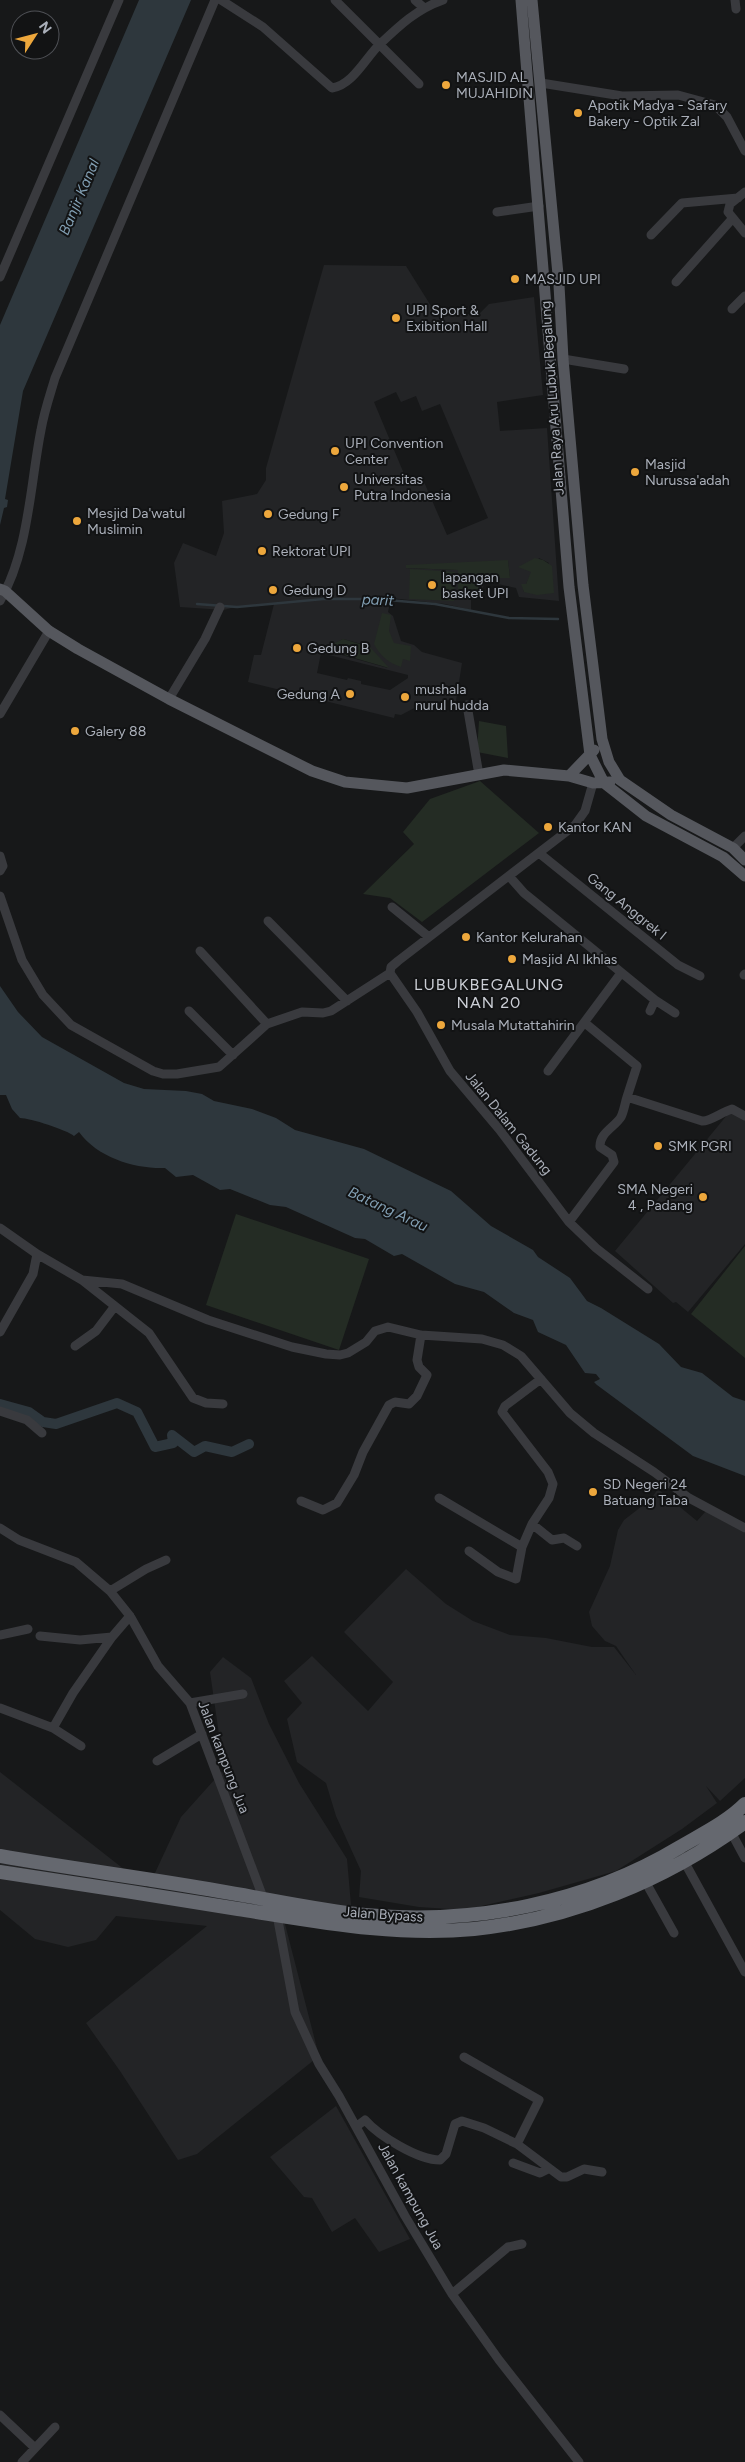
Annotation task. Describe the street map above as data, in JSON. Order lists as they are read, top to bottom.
{
  "streets": {
    "highway": ["Jalan Bypass"],
    "main road": ["Jalan Raya Aru Lubuk Begalung"],
    "street": ["Gang Anggrek I", "Jalan Dalam Gadung", "Jalan kampung Jua"]
  },
  "crossings": [
    ["Jalan kampung Jua", "Jalan Bypass"]
  ],
  "districts": ["LUBUKBEGALUNG NAN 20"],
  "water": ["Banjir Kanal", "parit", "Batang Arau"],
  "places": [
    "MASJID AL MUJAHIDIN",
    "Apotik Madya - Safary Bakery - Optik Zal",
    "MASJID UPI",
    "UPI Sport & Exibition Hall",
    "UPI Convention Center",
    "Masjid Nurussa'adah",
    "Universitas Putra Indonesia",
    "Gedung F",
    "Mesjid Da'watul Muslimin",
    "Rektorat UPI",
    "lapangan basket UPI",
    "Gedung D",
    "Gedung B",
    "Gedung A",
    "mushala nurul hudda",
    "Galery 88",
    "Kantor KAN",
    "Kantor Kelurahan",
    "Masjid Al Ikhlas",
    "Musala Mutattahirin",
    "SMK PGRI",
    "SMA Negeri 4 , Padang",
    "SD Negeri 24 Batuang Taba"
  ],
  "north": "top right"
}
